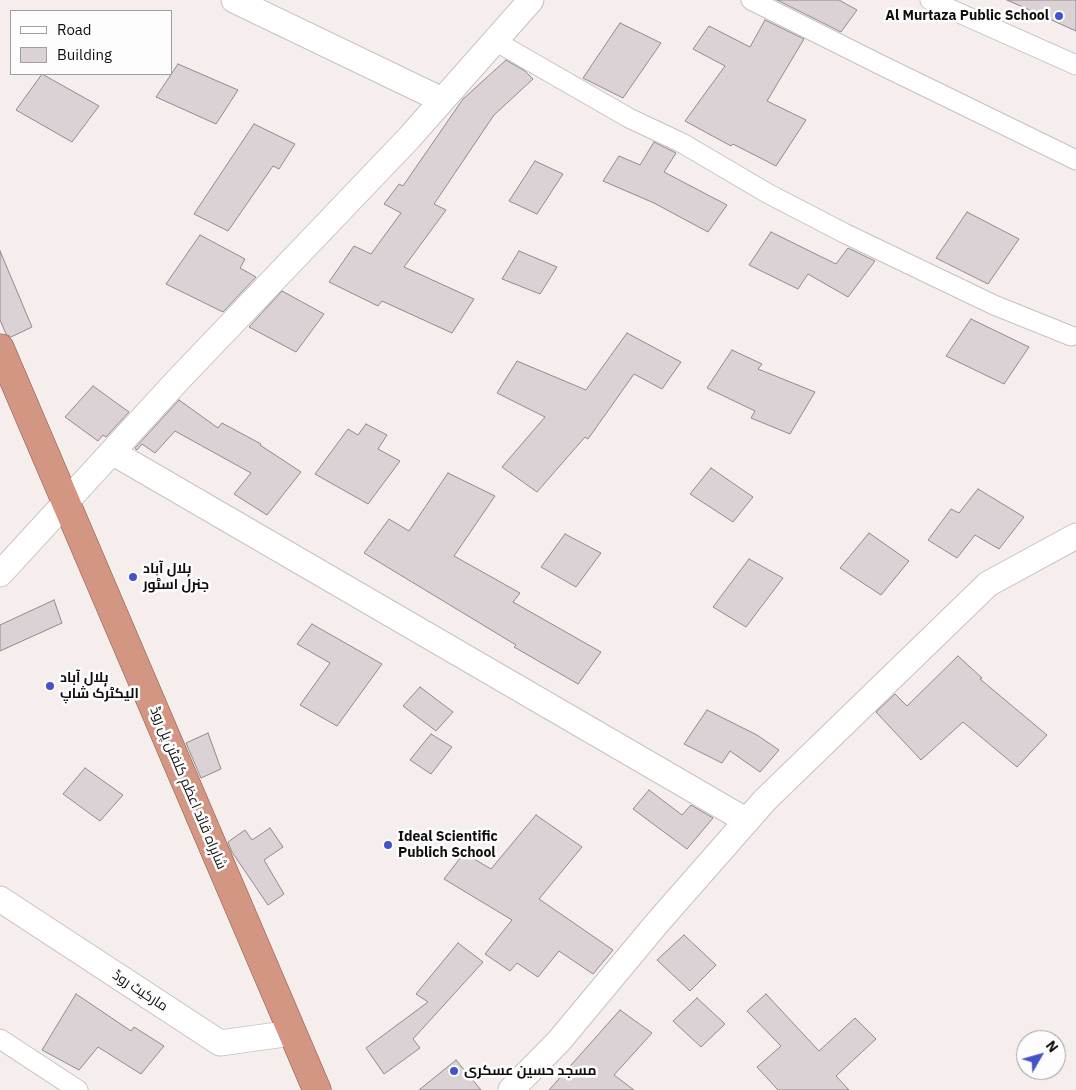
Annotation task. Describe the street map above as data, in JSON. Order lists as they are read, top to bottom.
{
  "streets": {
    "highway": ["شاہراہ قائد اعظم کلفٹن پل روڈ"],
    "street": ["مارکیٹ روڈ"]
  },
  "crossings": [
    ["شاہراہ قائد اعظم کلفٹن پل روڈ", "مارکیٹ روڈ"]
  ],
  "places": [
    "Al Murtaza Public School",
    "ہلال آباد جنرل اسٹور",
    "ہلال آباد الیکٹرک شاپ",
    "Ideal Scientific Publich School",
    "مسجد حسین عسکری"
  ],
  "legend": ["Road", "Building"],
  "north": "top right"
}
